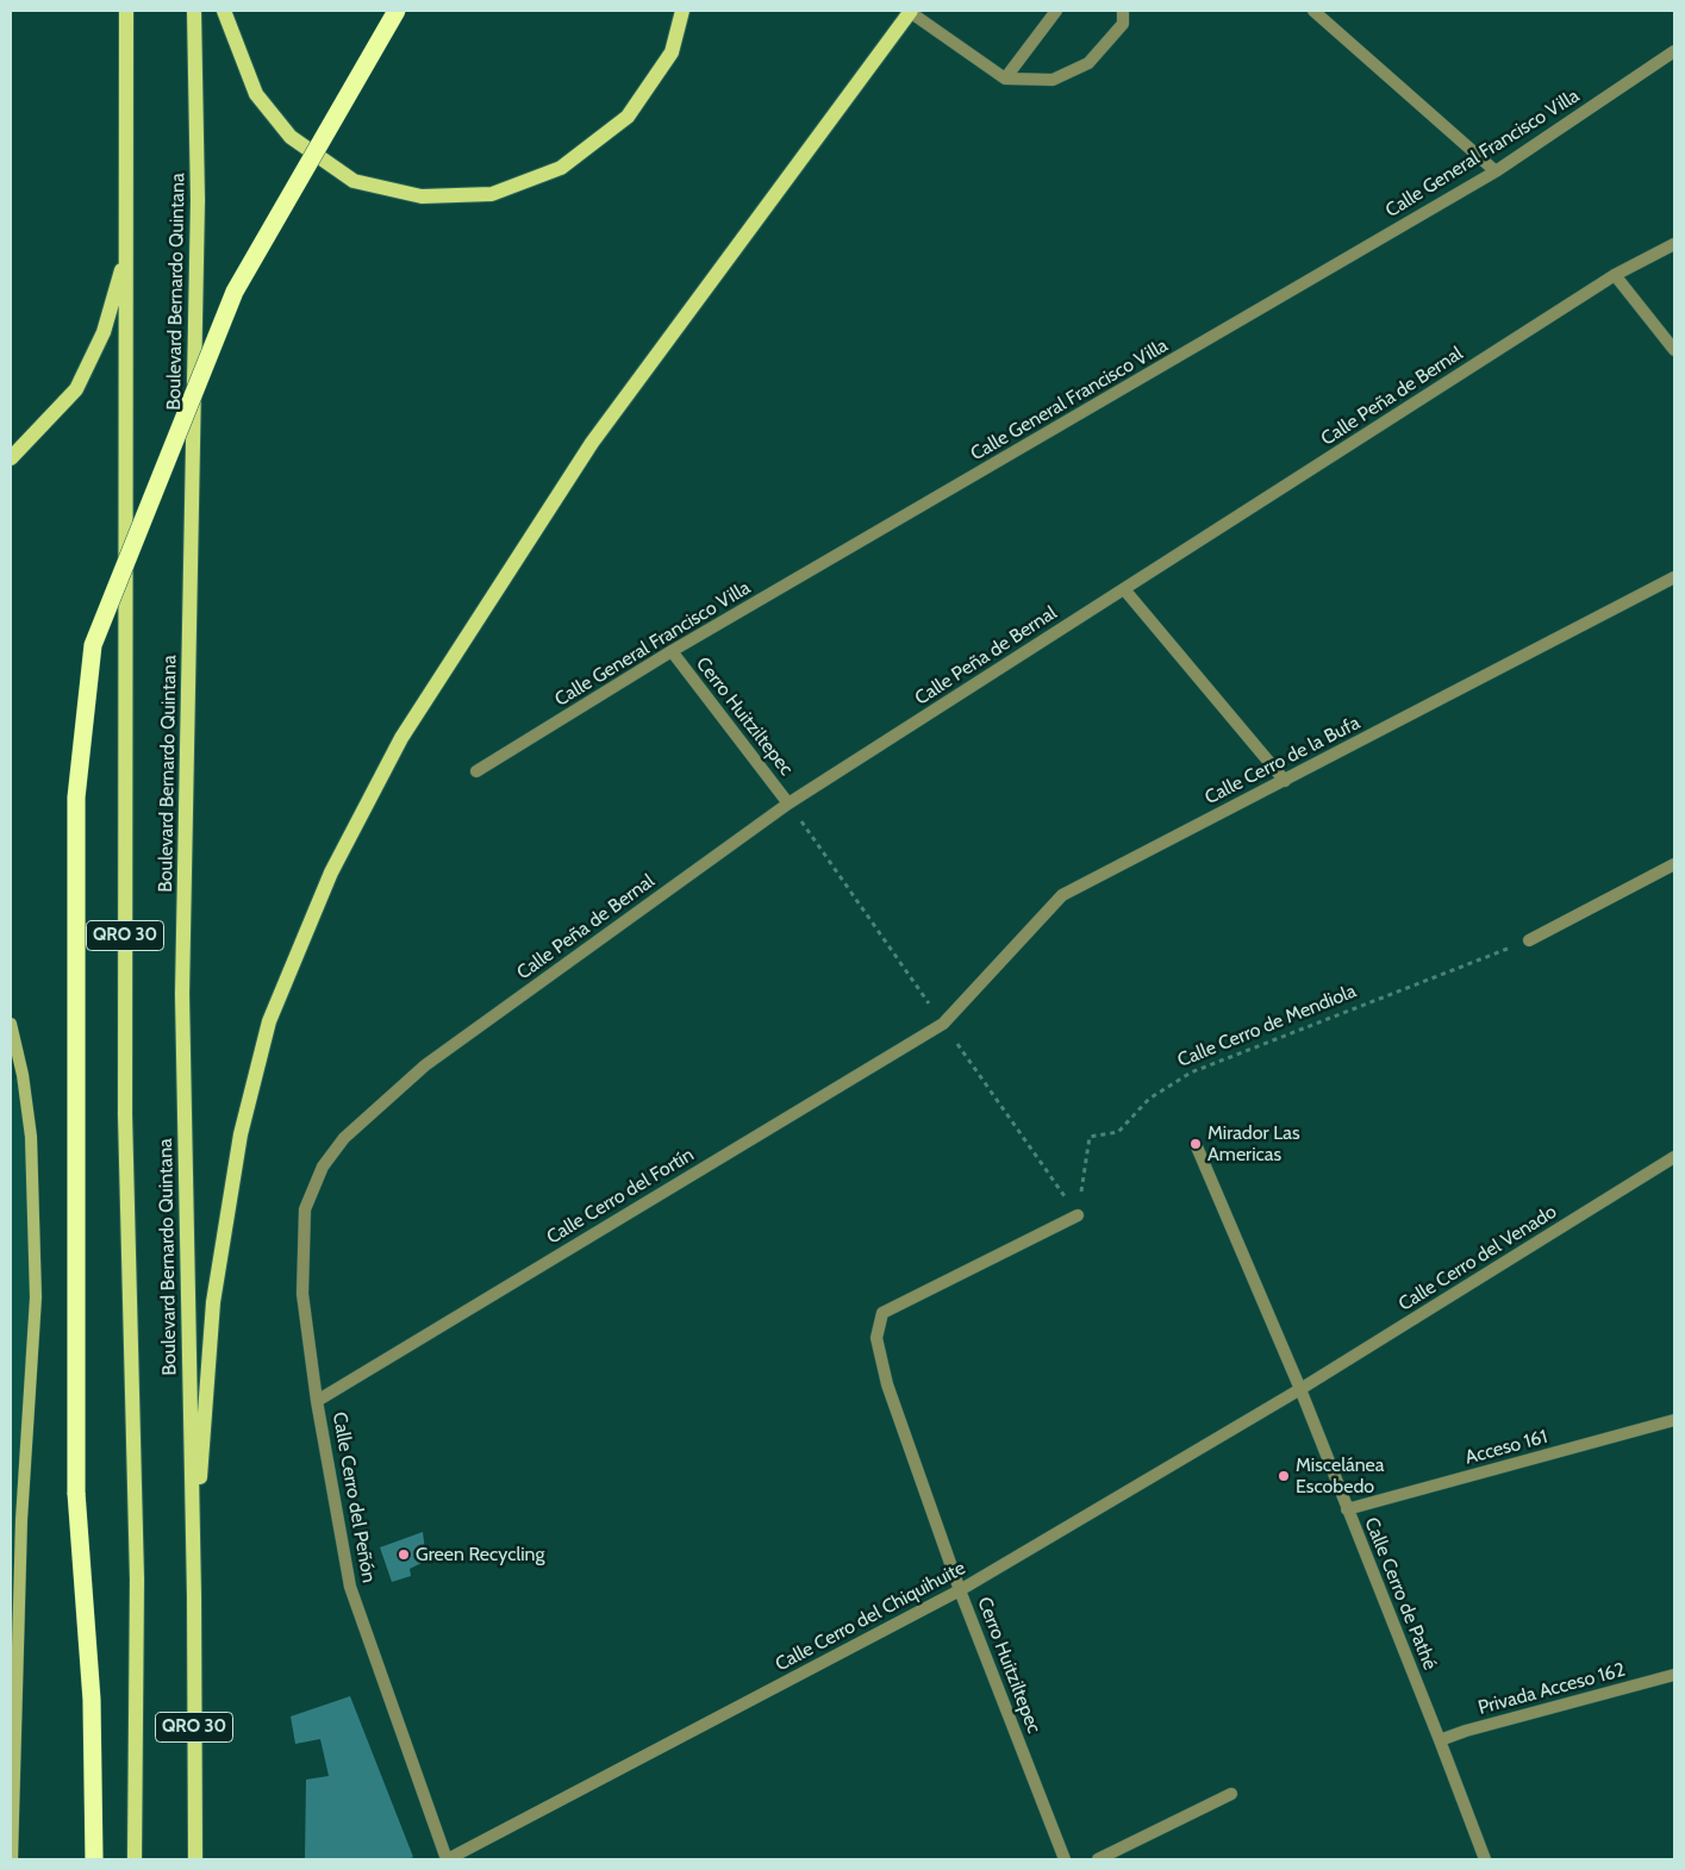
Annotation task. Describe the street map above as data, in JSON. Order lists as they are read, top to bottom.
{
  "streets": {
    "main road": ["Boulevard Bernardo Quintana", "QRO 30"],
    "street": [
      "Calle General Francisco Villa",
      "Calle Peña de Bernal",
      "Cerro Huitziltepec",
      "Calle Cerro de la Bufa",
      "Calle Cerro del Fortín",
      "Calle Cerro del Venado",
      "Acceso 161",
      "Calle Cerro del Peñón",
      "Calle Cerro de Pathé",
      "Calle Cerro del Chiquihuite",
      "Privada Acceso 162"
    ],
    "path": ["Calle Cerro de Mendiola"]
  },
  "crossings": [
    ["Calle General Francisco Villa", "Cerro Huitziltepec"],
    ["Calle Peña de Bernal", "Cerro Huitziltepec"],
    ["Calle Peña de Bernal", "Calle Cerro del Peñón"],
    ["Cerro Huitziltepec", "Calle Cerro de Mendiola"],
    ["Cerro Huitziltepec", "Calle Cerro del Chiquihuite"],
    ["Calle Cerro de la Bufa", "Calle Cerro del Fortín"],
    ["Calle Cerro del Fortín", "Calle Cerro del Peñón"],
    ["Calle Cerro del Venado", "Calle Cerro de Pathé"],
    ["Calle Cerro del Venado", "Calle Cerro del Chiquihuite"],
    ["Acceso 161", "Calle Cerro de Pathé"],
    ["Calle Cerro del Peñón", "Calle Cerro del Chiquihuite"],
    ["Calle Cerro de Pathé", "Calle Cerro del Chiquihuite"],
    ["Calle Cerro de Pathé", "Privada Acceso 162"]
  ],
  "places": ["Mirador Las Americas", "Miscelánea Escobedo", "Green Recycling"]
}
